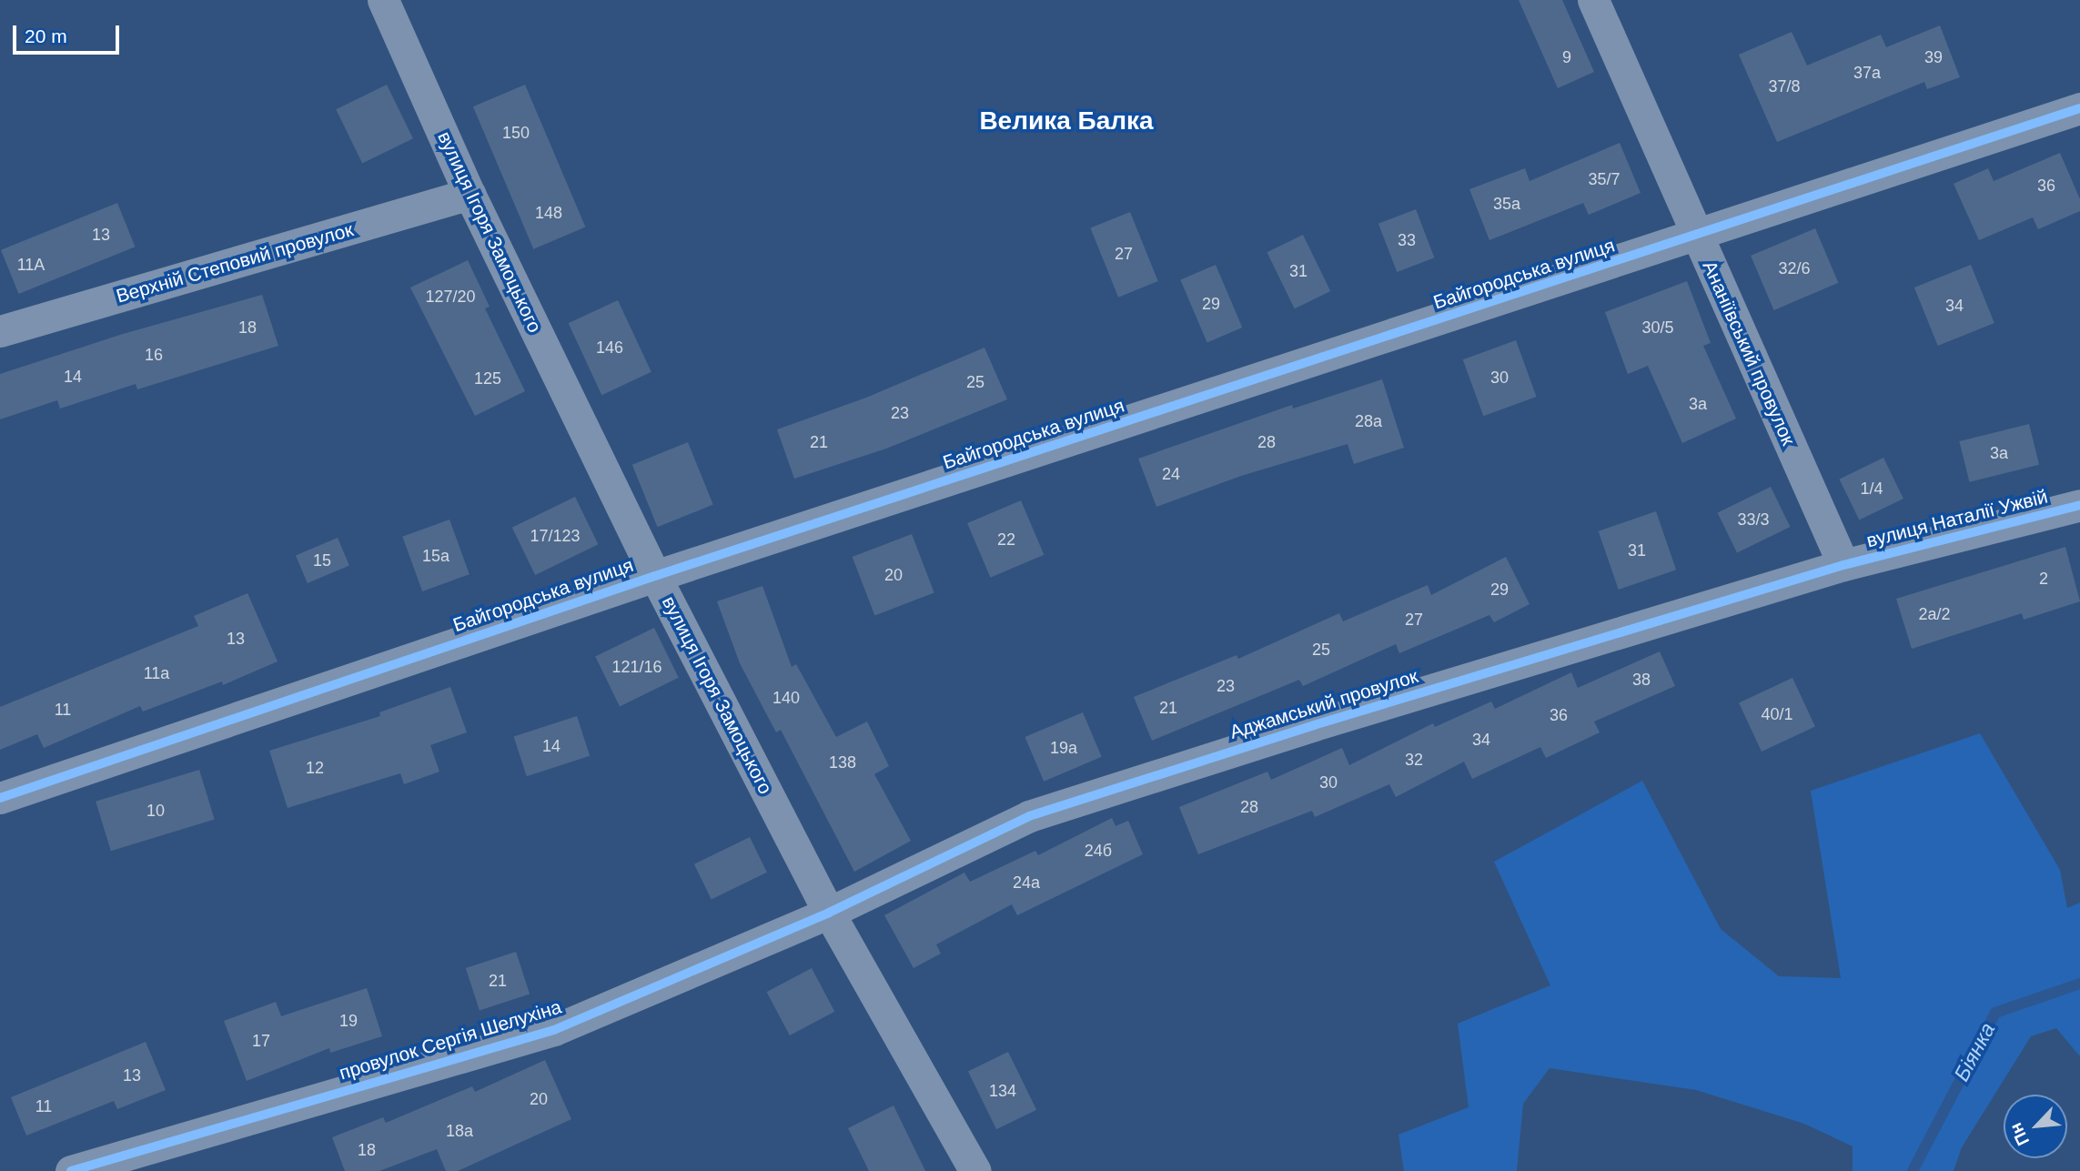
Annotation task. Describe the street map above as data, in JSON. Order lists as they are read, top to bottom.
{
  "streets": {
    "street": [
      "вулиця Ігоря Замоцького",
      "Верхній Степовий провулок",
      "Байгородська вулиця",
      "Ананіївський провулок",
      "вулиця Наталії Ужвій",
      "Аджамський провулок",
      "провулок Сергія Шелухіна"
    ]
  },
  "crossings": [
    ["вулиця Ігоря Замоцького", "Верхній Степовий провулок"],
    ["вулиця Ігоря Замоцького", "Байгородська вулиця"],
    ["вулиця Ігоря Замоцького", "Аджамський провулок"],
    ["вулиця Ігоря Замоцького", "провулок Сергія Шелухіна"],
    ["Байгородська вулиця", "Ананіївський провулок"],
    ["Ананіївський провулок", "вулиця Наталії Ужвій"],
    ["Ананіївський провулок", "Аджамський провулок"],
    ["вулиця Наталії Ужвій", "Аджамський провулок"],
    ["Аджамський провулок", "провулок Сергія Шелухіна"]
  ],
  "districts": ["Велика Балка"],
  "water": ["Біянка"],
  "house_numbers": [
    "9",
    "39",
    "37а",
    "37/8",
    "150",
    "35/7",
    "36",
    "35а",
    "148",
    "13",
    "33",
    "27",
    "11А",
    "32/6",
    "31",
    "127/20",
    "29",
    "34",
    "18",
    "30/5",
    "146",
    "16",
    "14",
    "30",
    "125",
    "25",
    "3а",
    "23",
    "28а",
    "21",
    "28",
    "3а",
    "24",
    "1/4",
    "33/3",
    "17/123",
    "22",
    "31",
    "15а",
    "15",
    "20",
    "2",
    "29",
    "2а/2",
    "27",
    "13",
    "25",
    "121/16",
    "11а",
    "38",
    "23",
    "140",
    "21",
    "11",
    "40/1",
    "36",
    "34",
    "14",
    "19а",
    "32",
    "138",
    "12",
    "30",
    "28",
    "10",
    "24б",
    "24а",
    "21",
    "19",
    "17",
    "13",
    "134",
    "20",
    "11",
    "18а",
    "18"
  ],
  "scale_bar": "20 m",
  "north": "bottom left"
}
